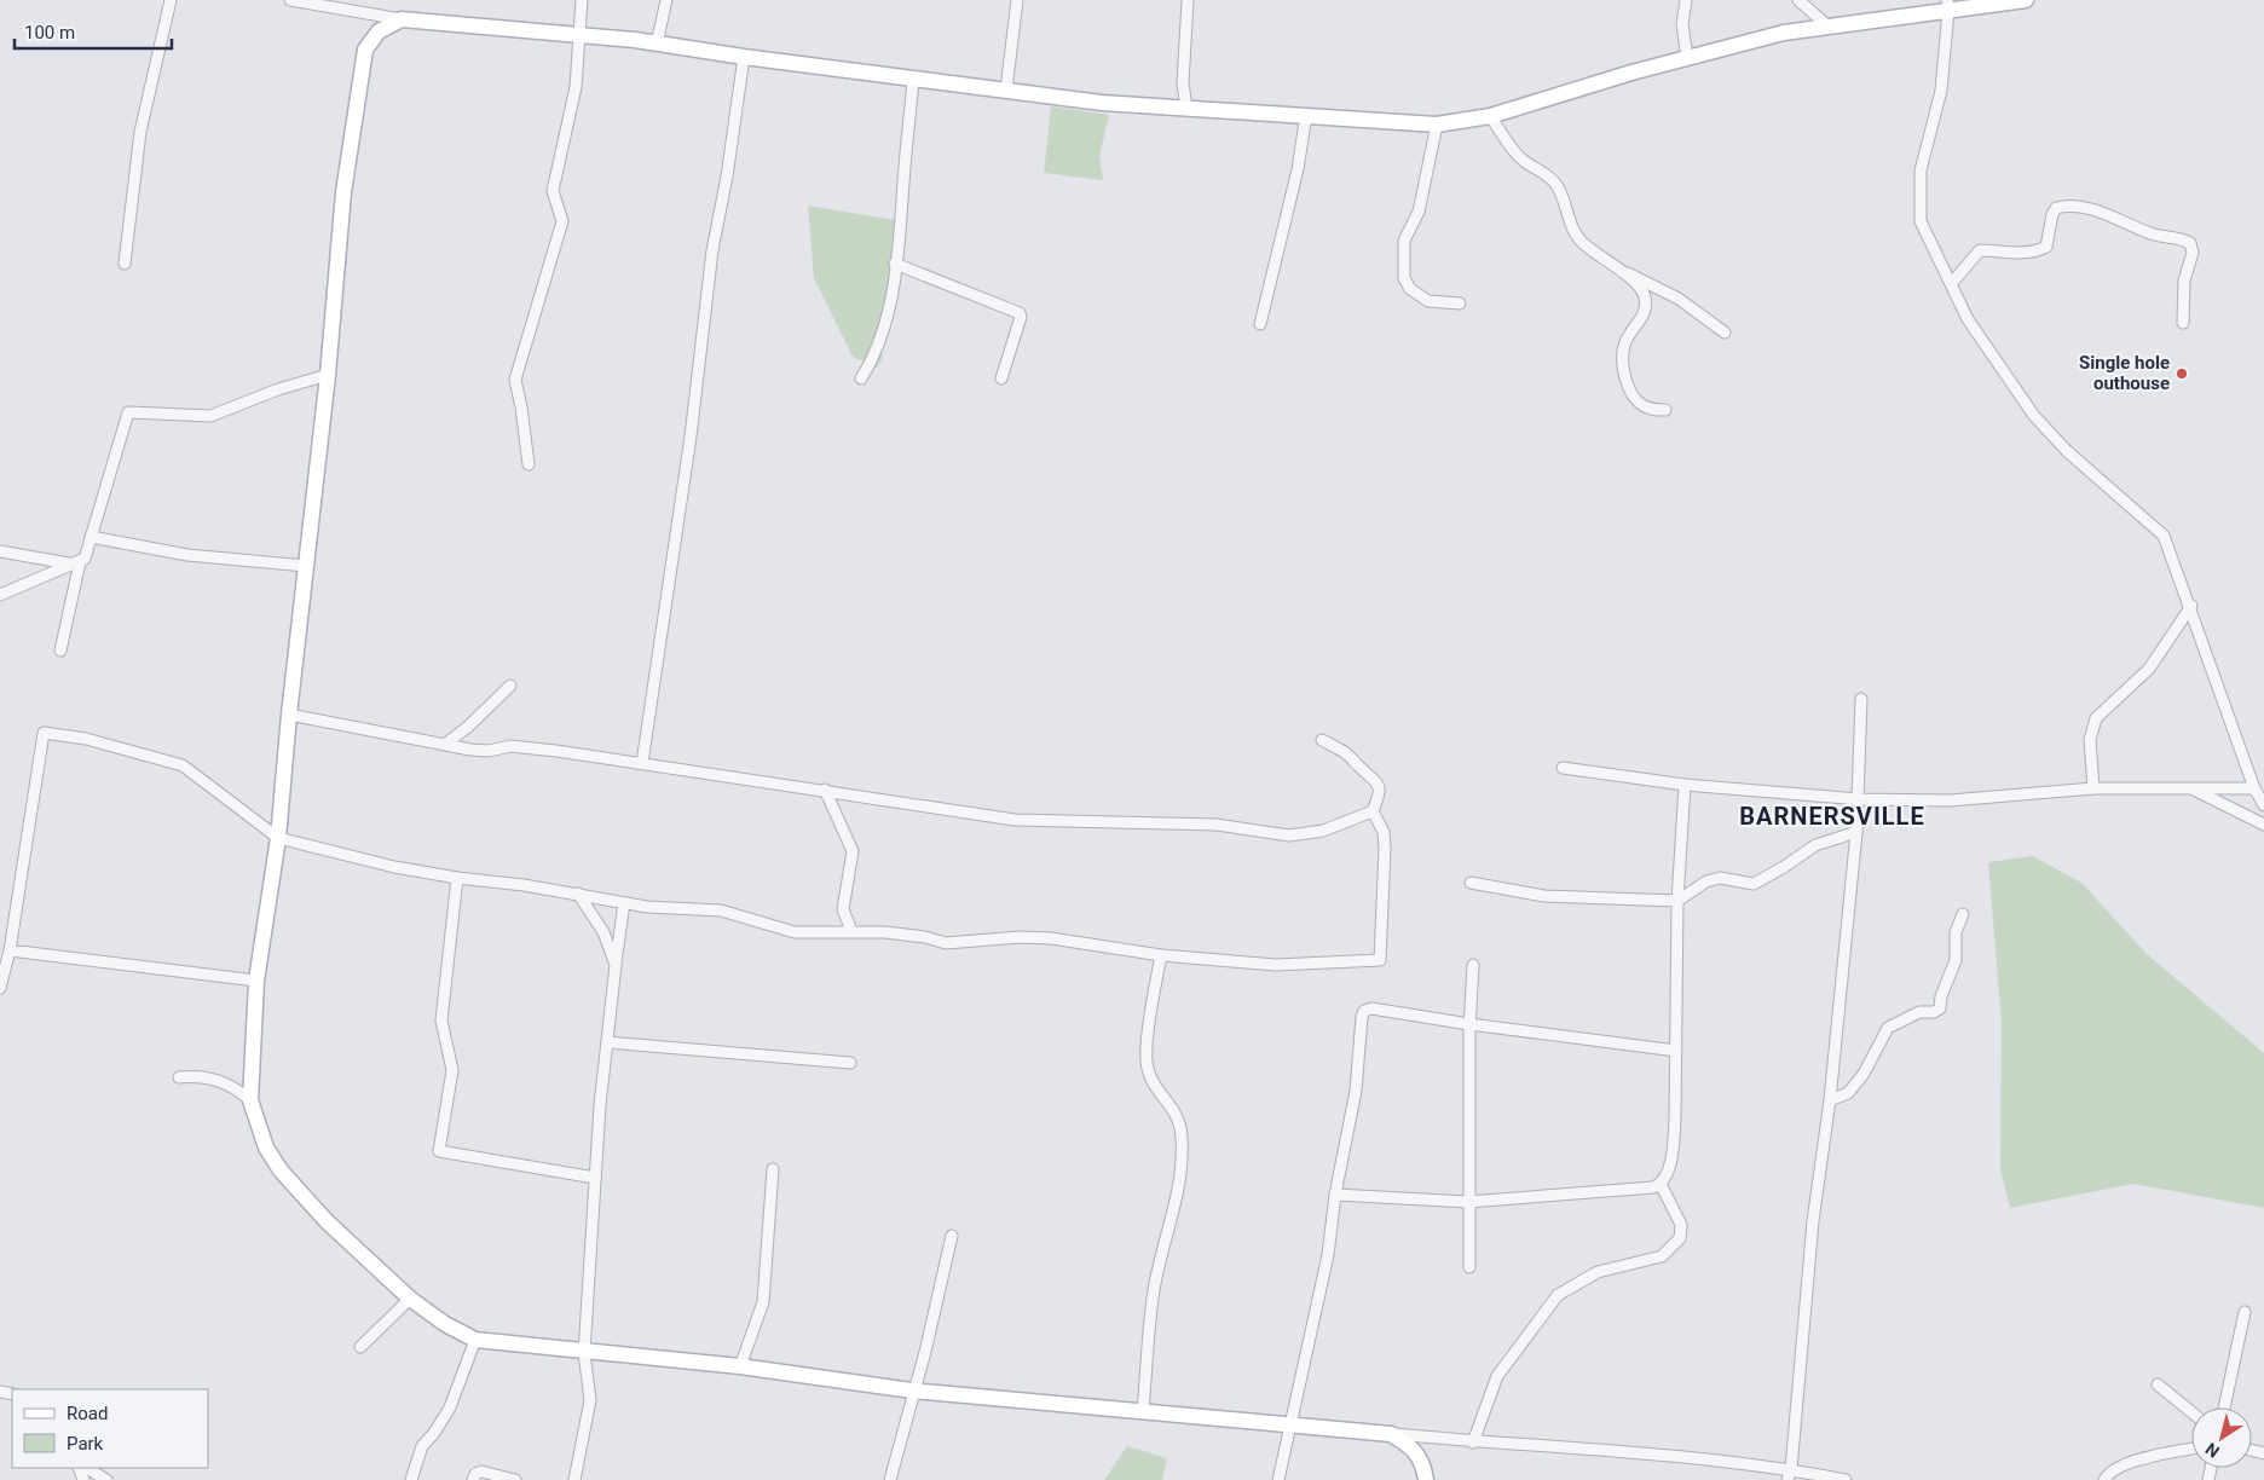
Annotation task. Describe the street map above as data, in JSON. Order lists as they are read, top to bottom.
{
  "districts": ["BARNERSVILLE"],
  "places": ["Single hole outhouse"],
  "legend": ["Road", "Park"],
  "scale_bar": "100 m",
  "north": "bottom left"
}
